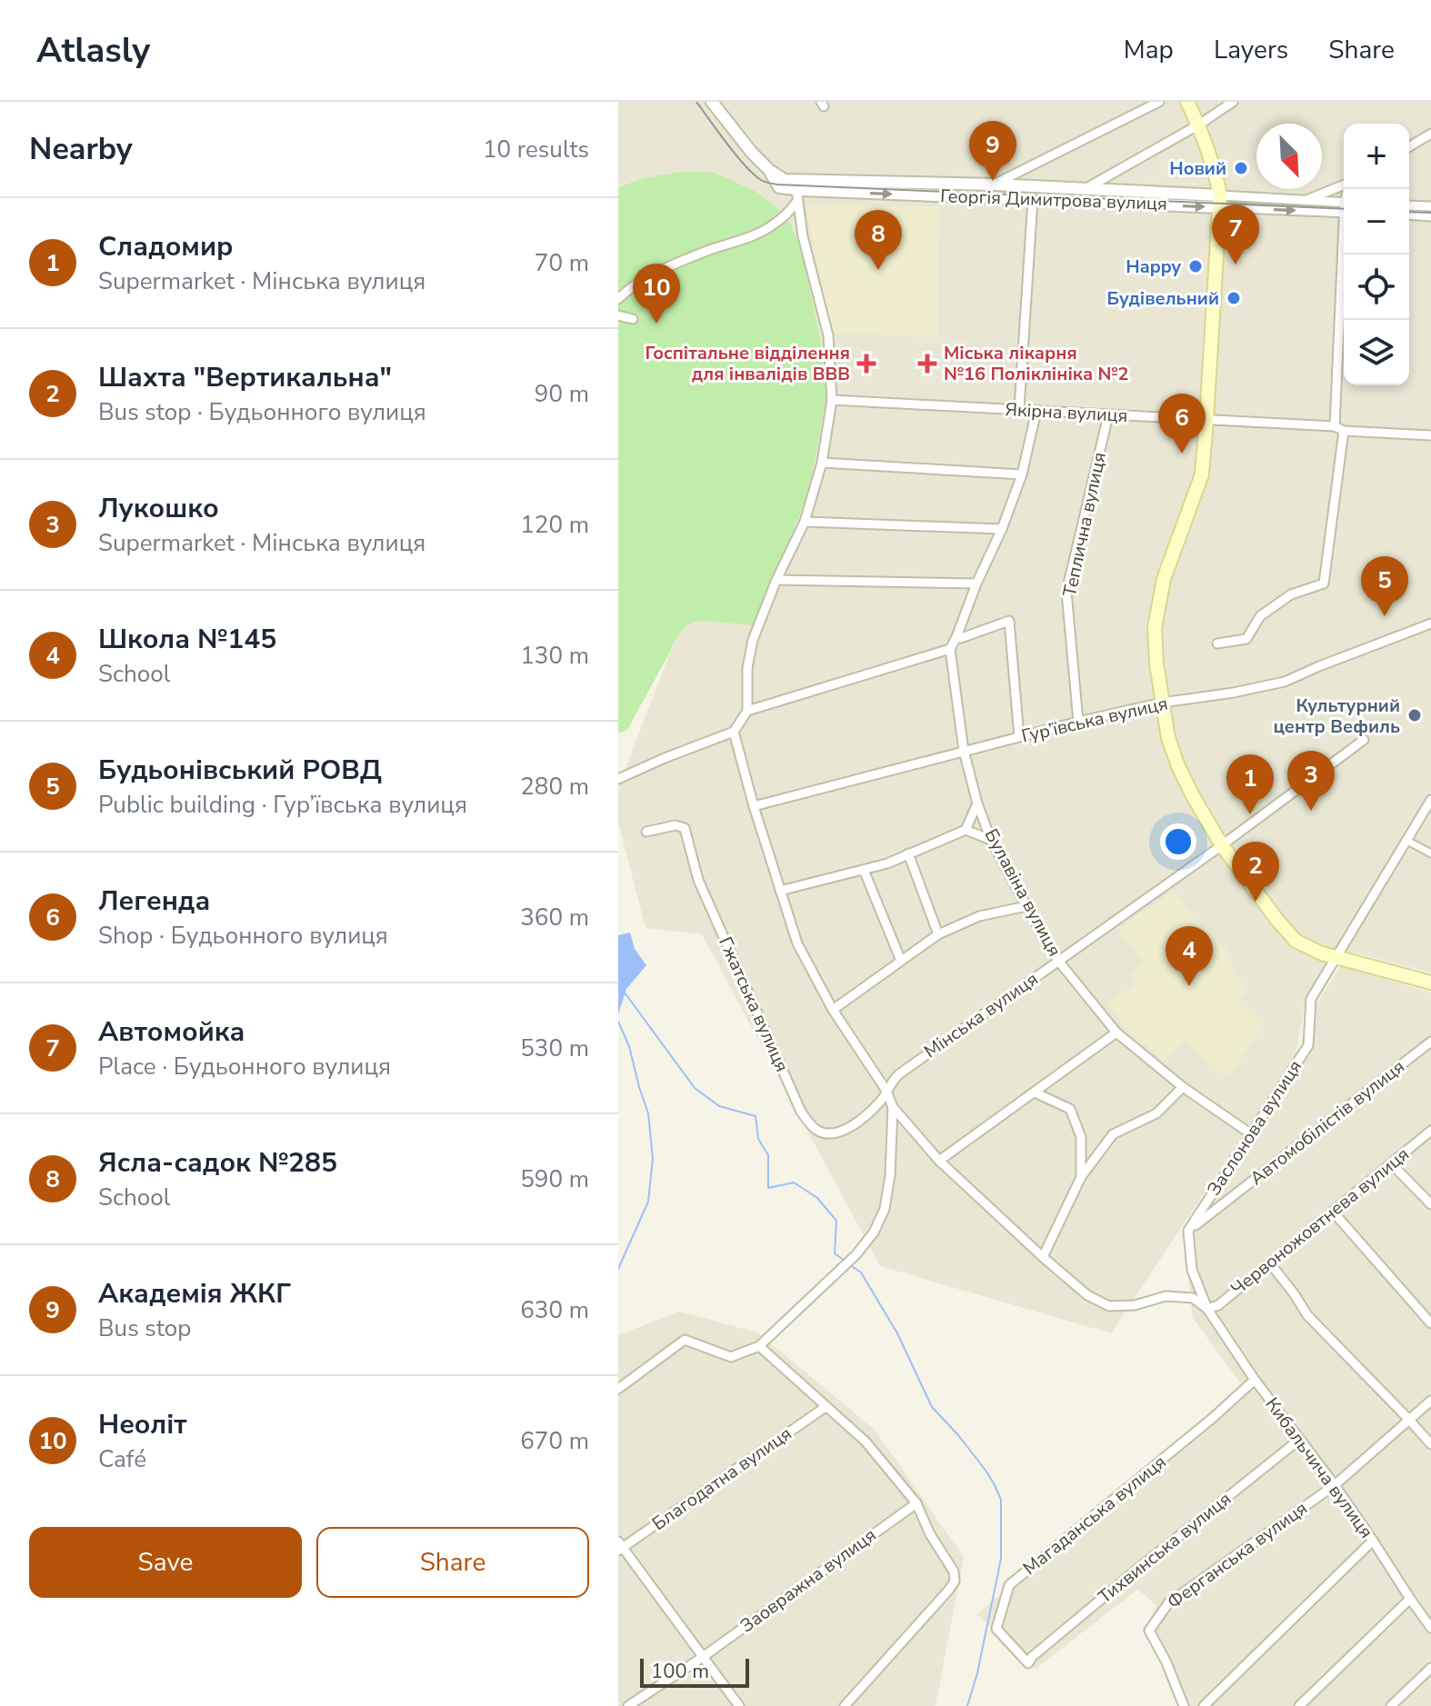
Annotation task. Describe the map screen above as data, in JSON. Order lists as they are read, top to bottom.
{
  "streets": {
    "street": [
      "Георгія Димитрова вулиця",
      "Якірна вулиця",
      "Теплична вулиця",
      "Гур’ївська вулиця",
      "Булавіна вулиця",
      "Гжатська вулиця",
      "Мінська вулиця",
      "Автомобілістів вулиця",
      "Заслонова вулиця",
      "Червоножовтнева вулиця",
      "Кибальчича вулиця",
      "Благодатна вулиця",
      "Магаданська вулиця",
      "Тихвинська вулиця",
      "Ферганська вулиця",
      "Заовражна вулиця"
    ]
  },
  "crossings": [
    ["Якірна вулиця", "Теплична вулиця"],
    ["Теплична вулиця", "Гур’ївська вулиця"],
    ["Гур’ївська вулиця", "Булавіна вулиця"],
    ["Булавіна вулиця", "Мінська вулиця"],
    ["Булавіна вулиця", "Заслонова вулиця"],
    ["Гжатська вулиця", "Мінська вулиця"],
    ["Автомобілістів вулиця", "Заслонова вулиця"],
    ["Червоножовтнева вулиця", "Кибальчича вулиця"],
    ["Кибальчича вулиця", "Магаданська вулиця"],
    ["Кибальчича вулиця", "Тихвинська вулиця"],
    ["Кибальчича вулиця", "Ферганська вулиця"],
    ["Магаданська вулиця", "Тихвинська вулиця"]
  ],
  "places": {
    "other": [
      "Новий",
      "Happy",
      "Будівельний",
      "Культурний центр Вефиль"
    ],
    "health": ["Госпітальне відділення для інвалідів ВВВ", "Міська лікарня №16 Поліклініка №2"]
  },
  "scale_bar": "100 m",
  "north": "bottom right",
  "page": {
    "header": "Atlasly",
    "nav": ["Map", "Layers", "Share"],
    "heading": ["Nearby", "10 results"],
    "pins": [
      "9",
      "7",
      "8",
      "10",
      "6",
      "5",
      "3",
      "1",
      "2",
      "4"
    ],
    "map_buttons": ["+", "−"],
    "list": [
      {
        "mark": "1",
        "name": "Сладомир",
        "note": "Supermarket · Мінська вулиця",
        "value": "70 m"
      },
      {
        "mark": "2",
        "name": "Шахта \"Вертикальна\"",
        "note": "Bus stop · Будьонного вулиця",
        "value": "90 m"
      },
      {
        "mark": "3",
        "name": "Лукошко",
        "note": "Supermarket · Мінська вулиця",
        "value": "120 m"
      },
      {
        "mark": "4",
        "name": "Школа №145",
        "note": "School",
        "value": "130 m"
      },
      {
        "mark": "5",
        "name": "Будьонівський РОВД",
        "note": "Public building · Гур’ївська вулиця",
        "value": "280 m"
      },
      {
        "mark": "6",
        "name": "Легенда",
        "note": "Shop · Будьонного вулиця",
        "value": "360 m"
      },
      {
        "mark": "7",
        "name": "Автомойка",
        "note": "Place · Будьонного вулиця",
        "value": "530 m"
      },
      {
        "mark": "8",
        "name": "Ясла-садок №285",
        "note": "School",
        "value": "590 m"
      },
      {
        "mark": "9",
        "name": "Академія ЖКГ",
        "note": "Bus stop",
        "value": "630 m"
      },
      {
        "mark": "10",
        "name": "Неоліт",
        "note": "Café",
        "value": "670 m"
      }
    ],
    "buttons": ["Save", "Share"],
    "scale": "100 m"
  }
}
